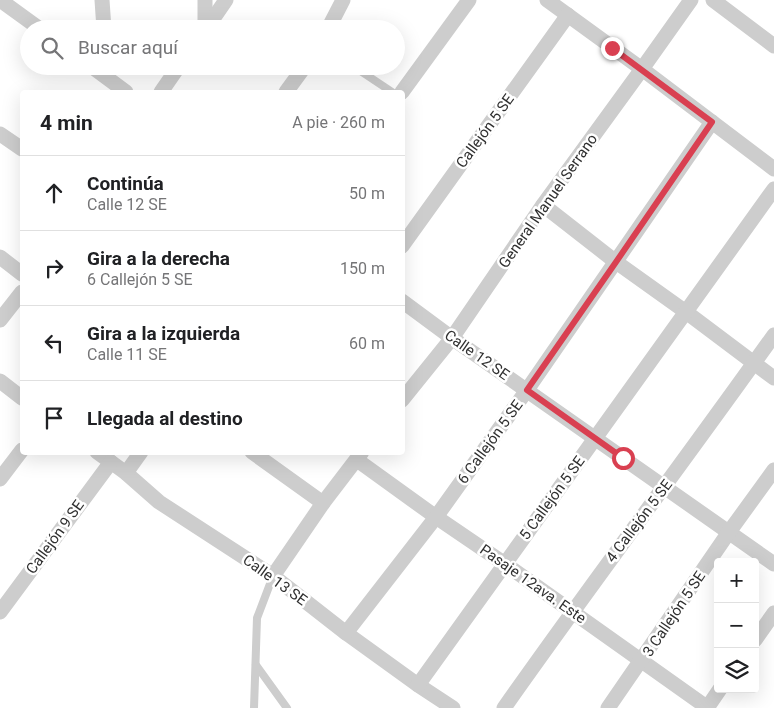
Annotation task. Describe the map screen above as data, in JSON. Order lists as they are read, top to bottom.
{
  "streets": {
    "street": [
      "Callejón 5 SE",
      "General Manuel Serrano",
      "Calle 12 SE",
      "6 Callejón 5 SE",
      "5 Callejón 5 SE",
      "4 Callejón 5 SE",
      "Callejón 9 SE",
      "Calle 13 SE",
      "Pasaje 12ava. Este",
      "3 Callejón 5 SE"
    ]
  },
  "crossings": [
    ["General Manuel Serrano", "Calle 12 SE"],
    ["Calle 12 SE", "6 Callejón 5 SE"],
    ["Calle 12 SE", "5 Callejón 5 SE"],
    ["Calle 12 SE", "4 Callejón 5 SE"],
    ["Calle 12 SE", "3 Callejón 5 SE"],
    ["6 Callejón 5 SE", "Calle 13 SE"],
    ["6 Callejón 5 SE", "Pasaje 12ava. Este"],
    ["5 Callejón 5 SE", "Calle 13 SE"],
    ["5 Callejón 5 SE", "Pasaje 12ava. Este"],
    ["4 Callejón 5 SE", "Pasaje 12ava. Este"],
    ["Callejón 9 SE", "Calle 13 SE"],
    ["Pasaje 12ava. Este", "3 Callejón 5 SE"]
  ],
  "page": {
    "search": "Buscar aquí",
    "heading": ["4 min", "A pie · 260 m"],
    "list": [
      ["Continúa", "Calle 12 SE", "50 m"],
      ["Gira a la derecha", "6 Callejón 5 SE", "150 m"],
      ["Gira a la izquierda", "Calle 11 SE", "60 m"],
      "Llegada al destino"
    ],
    "map_buttons": ["+", "−"]
  }
}
